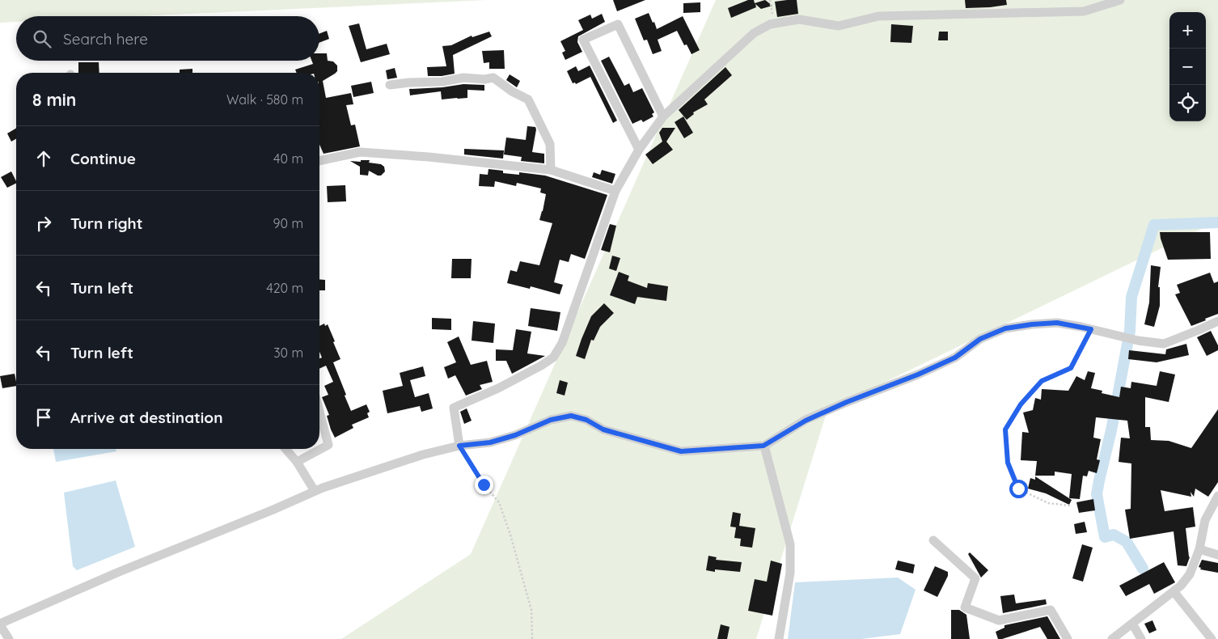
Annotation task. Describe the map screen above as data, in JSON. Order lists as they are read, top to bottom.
{
  "page": {
    "map_buttons": ["+", "−"],
    "search": "Search here",
    "heading": ["8 min", "Walk · 580 m"],
    "list": [
      ["Continue", "40 m"],
      ["Turn right", "90 m"],
      ["Turn left", "420 m"],
      ["Turn left", "30 m"],
      "Arrive at destination"
    ]
  }
}
